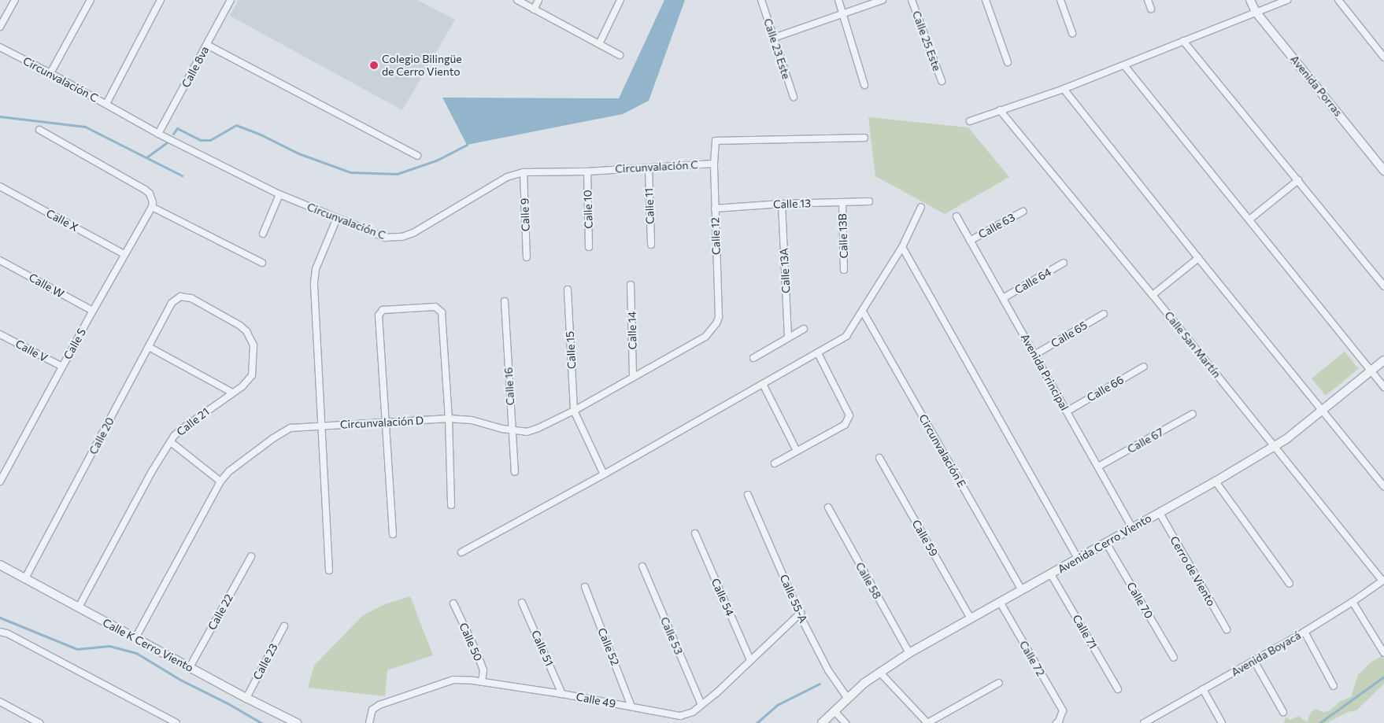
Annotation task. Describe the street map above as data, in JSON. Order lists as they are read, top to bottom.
{
  "streets": {
    "street": [
      "Calle 25 Este",
      "Calle 23 Este",
      "Calle 8va",
      "Circunvalación C",
      "Avenida Porras",
      "Calle 13",
      "Calle 11",
      "Calle 10",
      "Calle 9",
      "Calle X",
      "Calle 63",
      "Calle 12",
      "Calle 13B",
      "Calle 13A",
      "Calle 64",
      "Calle W",
      "Calle 14",
      "Calle 65",
      "Calle S",
      "Calle San Martín",
      "Calle 15",
      "Calle V",
      "Avenida Principal",
      "Calle 16",
      "Calle 66",
      "Calle 21",
      "Circunvalación D",
      "Calle 20",
      "Calle 67",
      "Circunvalación E",
      "Calle 59",
      "Avenida Cerro Viento",
      "Cerro de Viento",
      "Calle 58",
      "Calle 54",
      "Calle 55-A",
      "Calle 70",
      "Calle 22",
      "Calle 71",
      "Calle 53",
      "Calle 50",
      "Calle K Cerro Viento",
      "Calle 52",
      "Calle 51",
      "Avenida Boyacá",
      "Calle 72",
      "Calle 23",
      "Calle 49"
    ]
  },
  "crossings": [
    ["Calle 8va", "Circunvalación C"],
    ["Circunvalación C", "Calle 11"],
    ["Circunvalación C", "Calle 10"],
    ["Circunvalación C", "Calle 9"],
    ["Circunvalación C", "Calle 12"],
    ["Calle 13", "Calle 12"],
    ["Calle 13", "Calle 13B"],
    ["Calle 13", "Calle 13A"],
    ["Calle X", "Calle S"],
    ["Calle 63", "Avenida Principal"],
    ["Calle 12", "Circunvalación D"],
    ["Calle 64", "Avenida Principal"],
    ["Calle W", "Calle S"],
    ["Calle 14", "Circunvalación D"],
    ["Calle 65", "Avenida Principal"],
    ["Calle S", "Calle V"],
    ["Calle San Martín", "Avenida Cerro Viento"],
    ["Calle San Martín", "Avenida Boyacá"],
    ["Calle 15", "Circunvalación D"],
    ["Avenida Principal", "Calle 66"],
    ["Avenida Principal", "Calle 67"],
    ["Avenida Principal", "Avenida Cerro Viento"],
    ["Calle 16", "Circunvalación D"],
    ["Calle 21", "Calle 20"],
    ["Calle 21", "Calle K Cerro Viento"],
    ["Circunvalación D", "Calle K Cerro Viento"],
    ["Calle 20", "Calle K Cerro Viento"],
    ["Circunvalación E", "Avenida Cerro Viento"],
    ["Calle 59", "Avenida Cerro Viento"],
    ["Avenida Cerro Viento", "Cerro de Viento"],
    ["Avenida Cerro Viento", "Calle 58"],
    ["Avenida Cerro Viento", "Calle 55-A"],
    ["Avenida Cerro Viento", "Calle 70"],
    ["Avenida Cerro Viento", "Calle 71"],
    ["Avenida Cerro Viento", "Calle 72"],
    ["Calle 54", "Calle 49"],
    ["Calle 55-A", "Calle 49"],
    ["Calle 22", "Calle K Cerro Viento"],
    ["Calle 53", "Calle 49"],
    ["Calle 50", "Calle 49"],
    ["Calle K Cerro Viento", "Calle 23"],
    ["Calle 52", "Calle 49"],
    ["Calle 51", "Calle 49"]
  ],
  "places": ["Colegio Bilingüe de Cerro Viento"]
}
